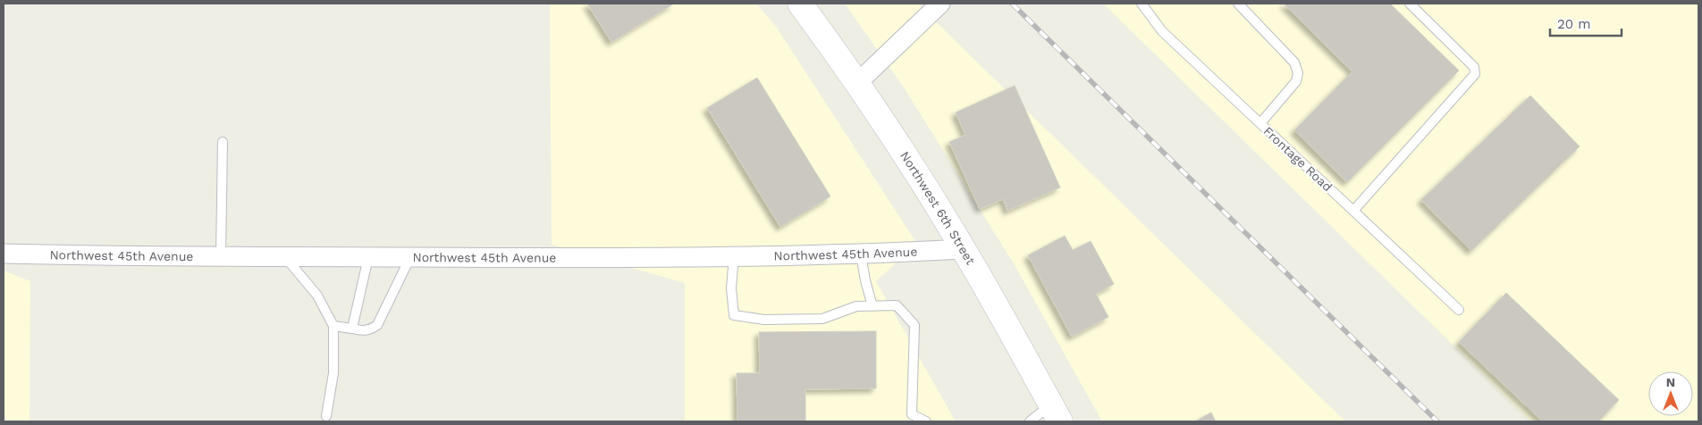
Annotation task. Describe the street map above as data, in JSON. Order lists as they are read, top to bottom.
{
  "streets": {
    "main road": ["Northwest 6th Street"],
    "street": ["Northwest 45th Avenue"],
    "lane": ["Frontage Road"]
  },
  "crossings": [
    ["Northwest 6th Street", "Northwest 45th Avenue"]
  ],
  "scale_bar": "20 m",
  "north": "top"
}
